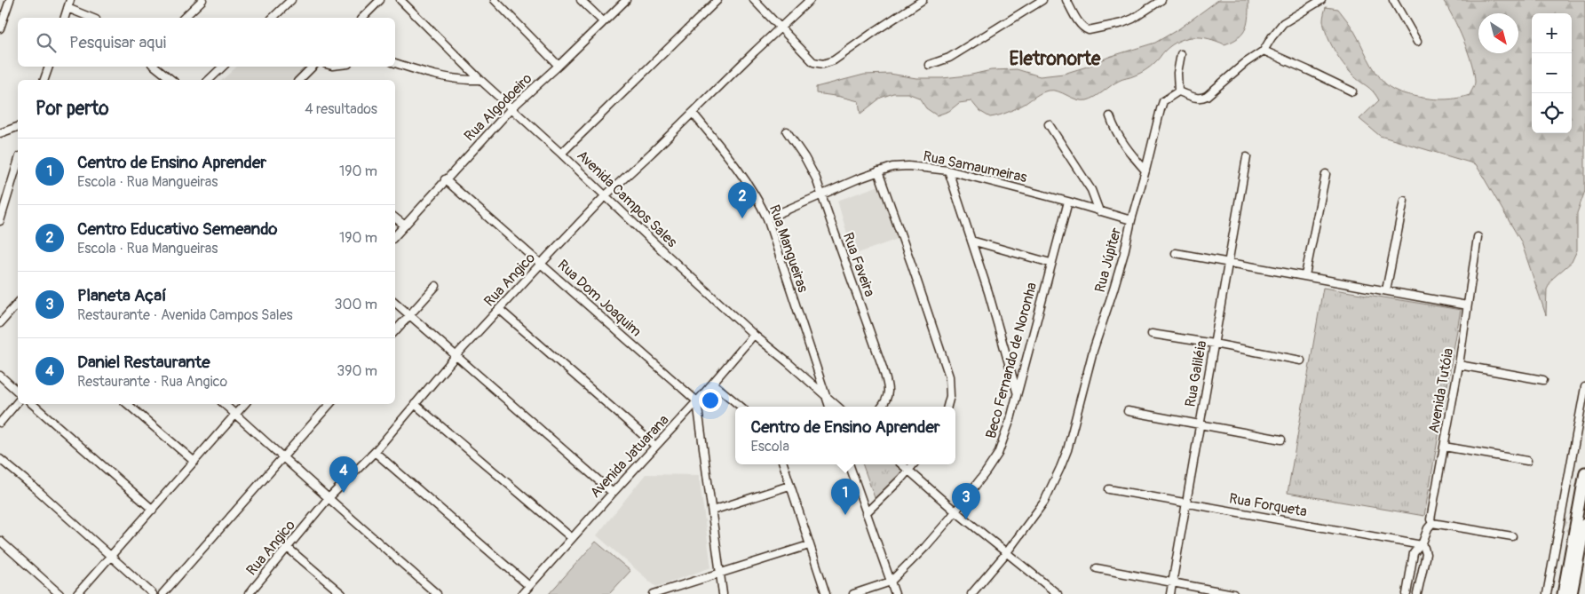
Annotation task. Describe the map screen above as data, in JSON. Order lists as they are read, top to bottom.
{
  "streets": {
    "street": [
      "Rua Algodoeiro",
      "Rua Samaumeiras",
      "Avenida Campos Sales",
      "Rua Mangueiras",
      "Rua Júpiter",
      "Rua Faveira",
      "Rua Angico",
      "Rua Dom Joaquim",
      "Beco Fernando de Noronha",
      "Rua Galiléia",
      "Avenida Tutóia",
      "Avenida Jatuarana",
      "Rua Forqueta"
    ]
  },
  "crossings": [
    ["Rua Algodoeiro", "Avenida Campos Sales"],
    ["Rua Algodoeiro", "Rua Dom Joaquim"],
    ["Rua Samaumeiras", "Rua Mangueiras"],
    ["Rua Samaumeiras", "Rua Júpiter"],
    ["Rua Samaumeiras", "Rua Faveira"],
    ["Rua Samaumeiras", "Beco Fernando de Noronha"],
    ["Avenida Campos Sales", "Rua Mangueiras"],
    ["Avenida Campos Sales", "Rua Angico"],
    ["Avenida Campos Sales", "Avenida Jatuarana"],
    ["Rua Mangueiras", "Rua Angico"],
    ["Rua Angico", "Rua Dom Joaquim"],
    ["Rua Dom Joaquim", "Avenida Jatuarana"],
    ["Rua Galiléia", "Rua Forqueta"],
    ["Avenida Tutóia", "Rua Forqueta"]
  ],
  "districts": ["Eletronorte"],
  "north": "bottom right",
  "page": {
    "map_buttons": ["+", "−"],
    "search": "Pesquisar aqui",
    "heading": ["Por perto", "4 resultados"],
    "list": [
      {
        "mark": "1",
        "name": "Centro de Ensino Aprender",
        "note": "Escola · Rua Mangueiras",
        "value": "190 m"
      },
      {
        "mark": "2",
        "name": "Centro Educativo Semeando",
        "note": "Escola · Rua Mangueiras",
        "value": "190 m"
      },
      {
        "mark": "3",
        "name": "Planeta Açaí",
        "note": "Restaurante · Avenida Campos Sales",
        "value": "300 m"
      },
      {
        "mark": "4",
        "name": "Daniel Restaurante",
        "note": "Restaurante · Rua Angico",
        "value": "390 m"
      }
    ],
    "pins": [
      "2",
      "4",
      "1",
      "3"
    ],
    "popup": ["Centro de Ensino Aprender", "Escola"]
  }
}
